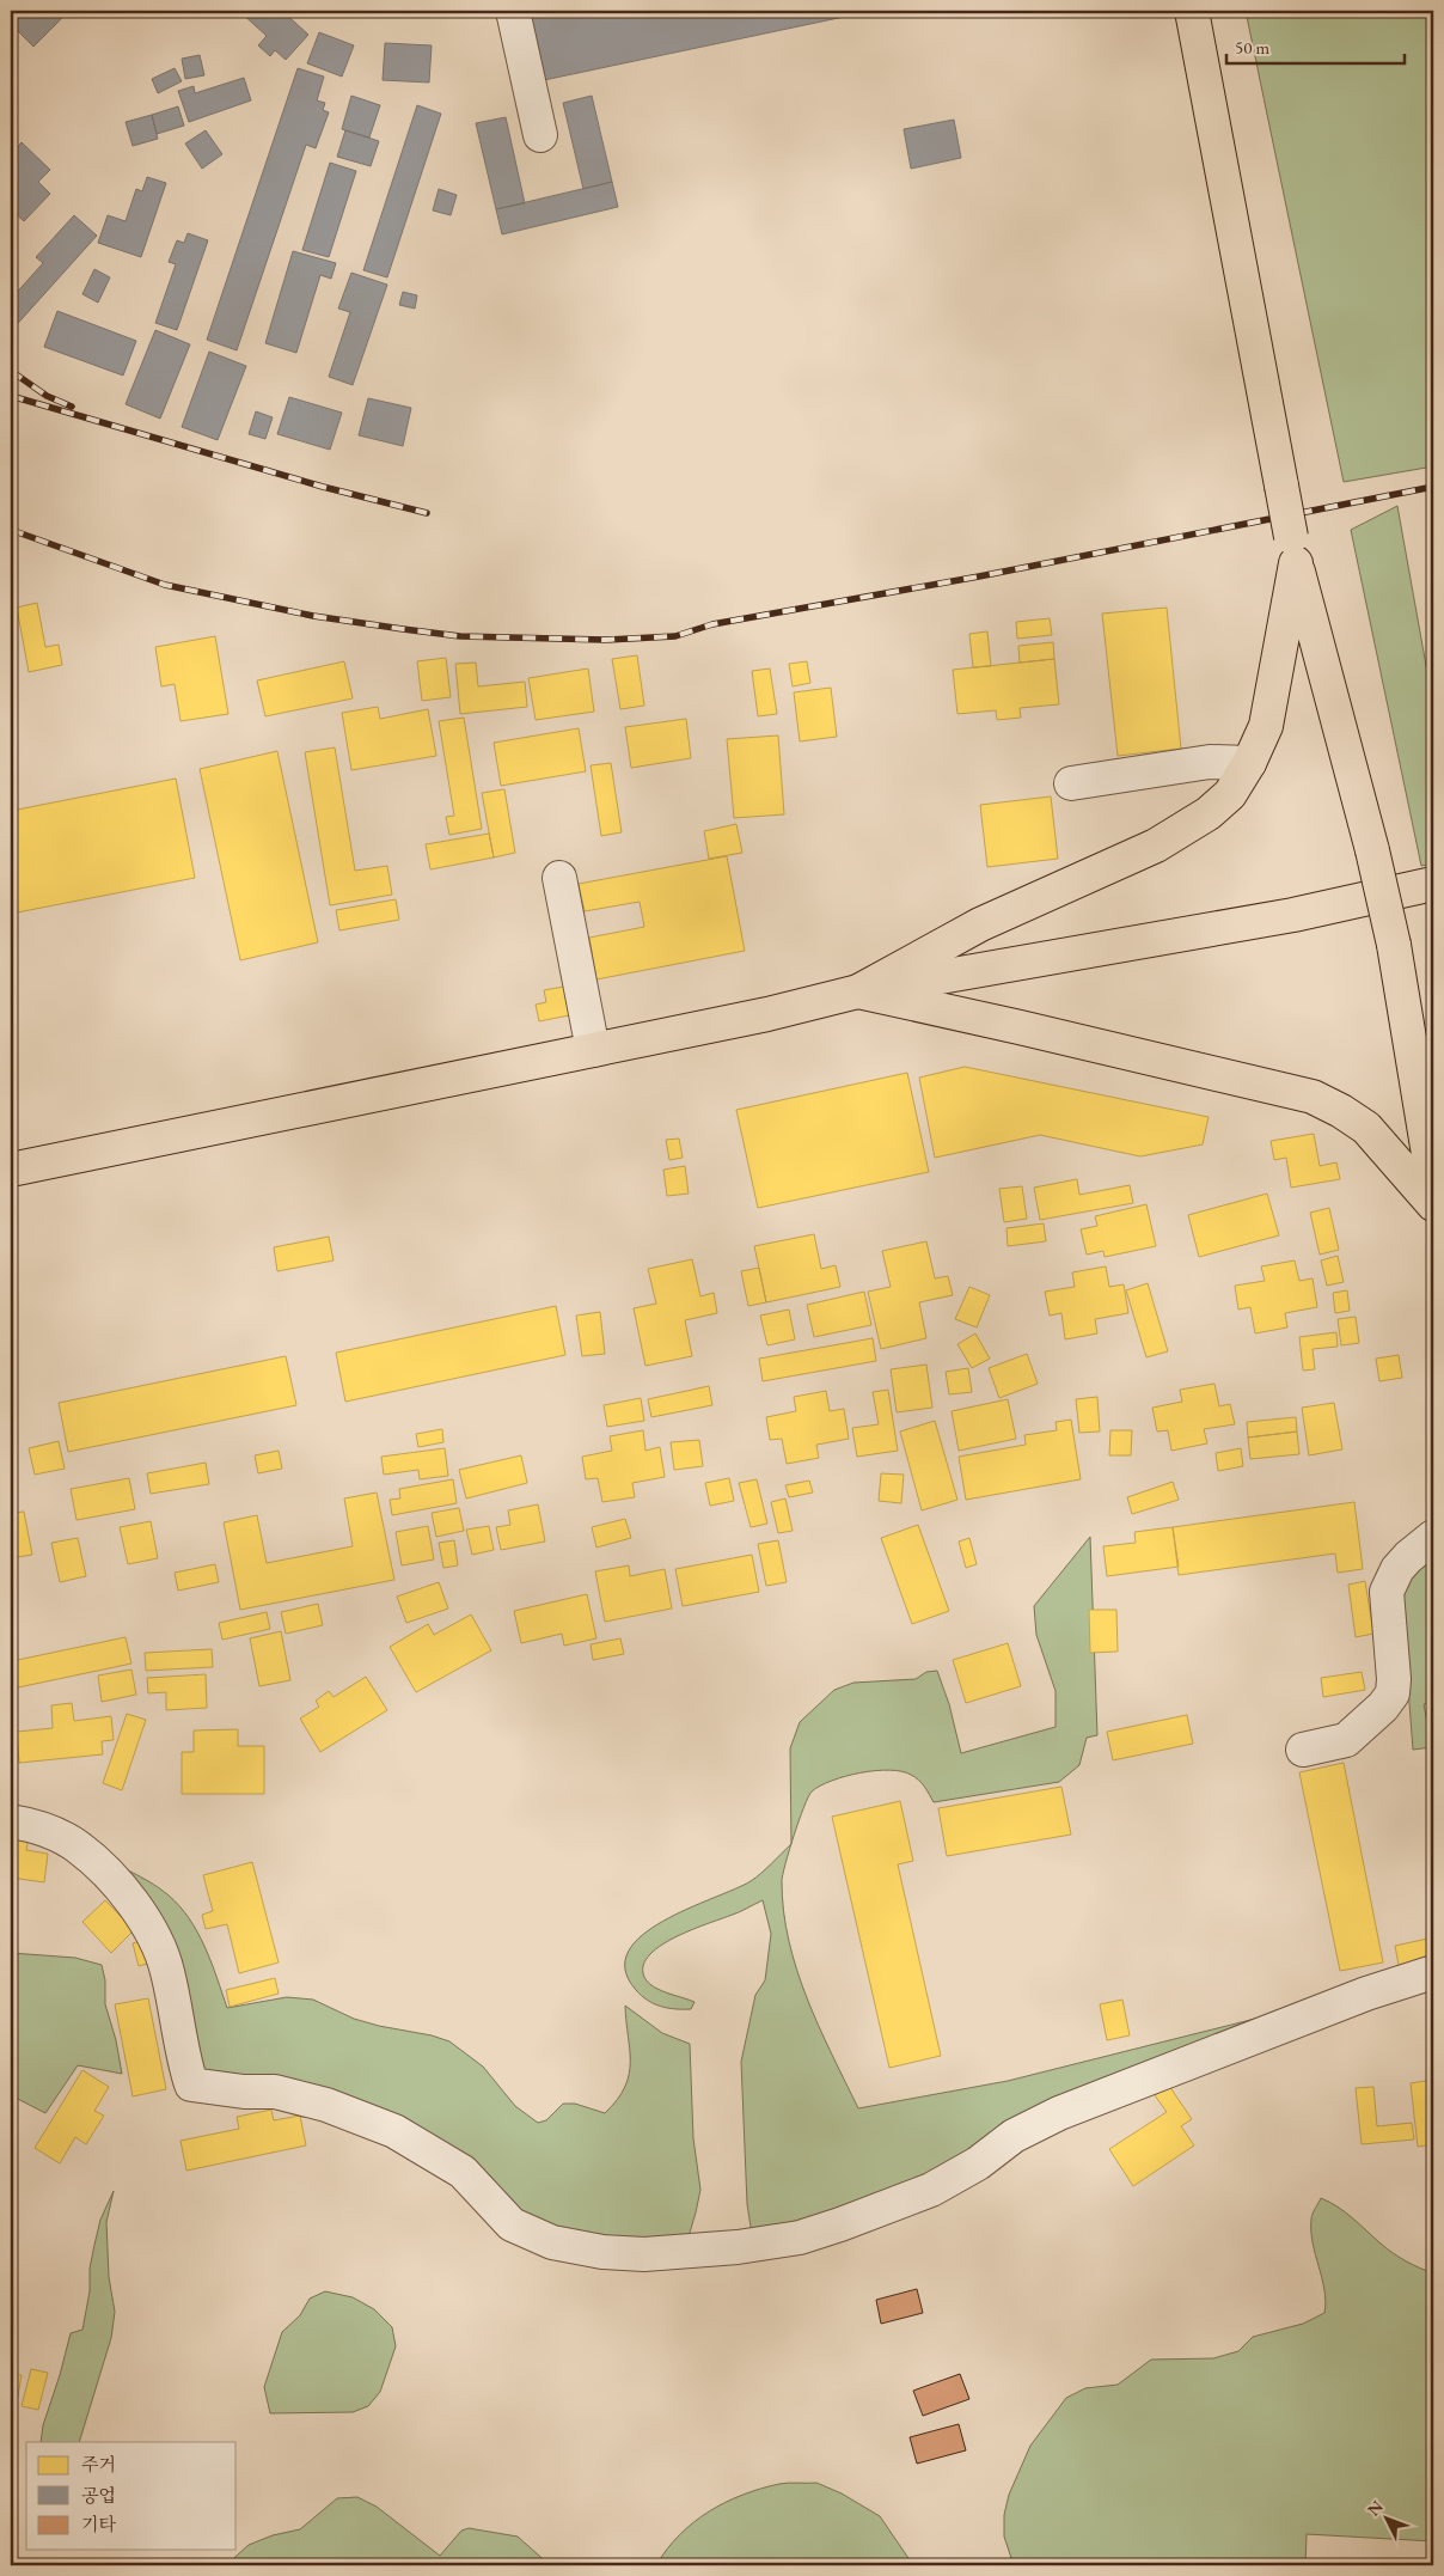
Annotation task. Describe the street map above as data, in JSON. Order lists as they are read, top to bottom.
{
  "legend": ["주거", "공업", "기타"],
  "scale_bar": "50 m",
  "north": "top left"
}
